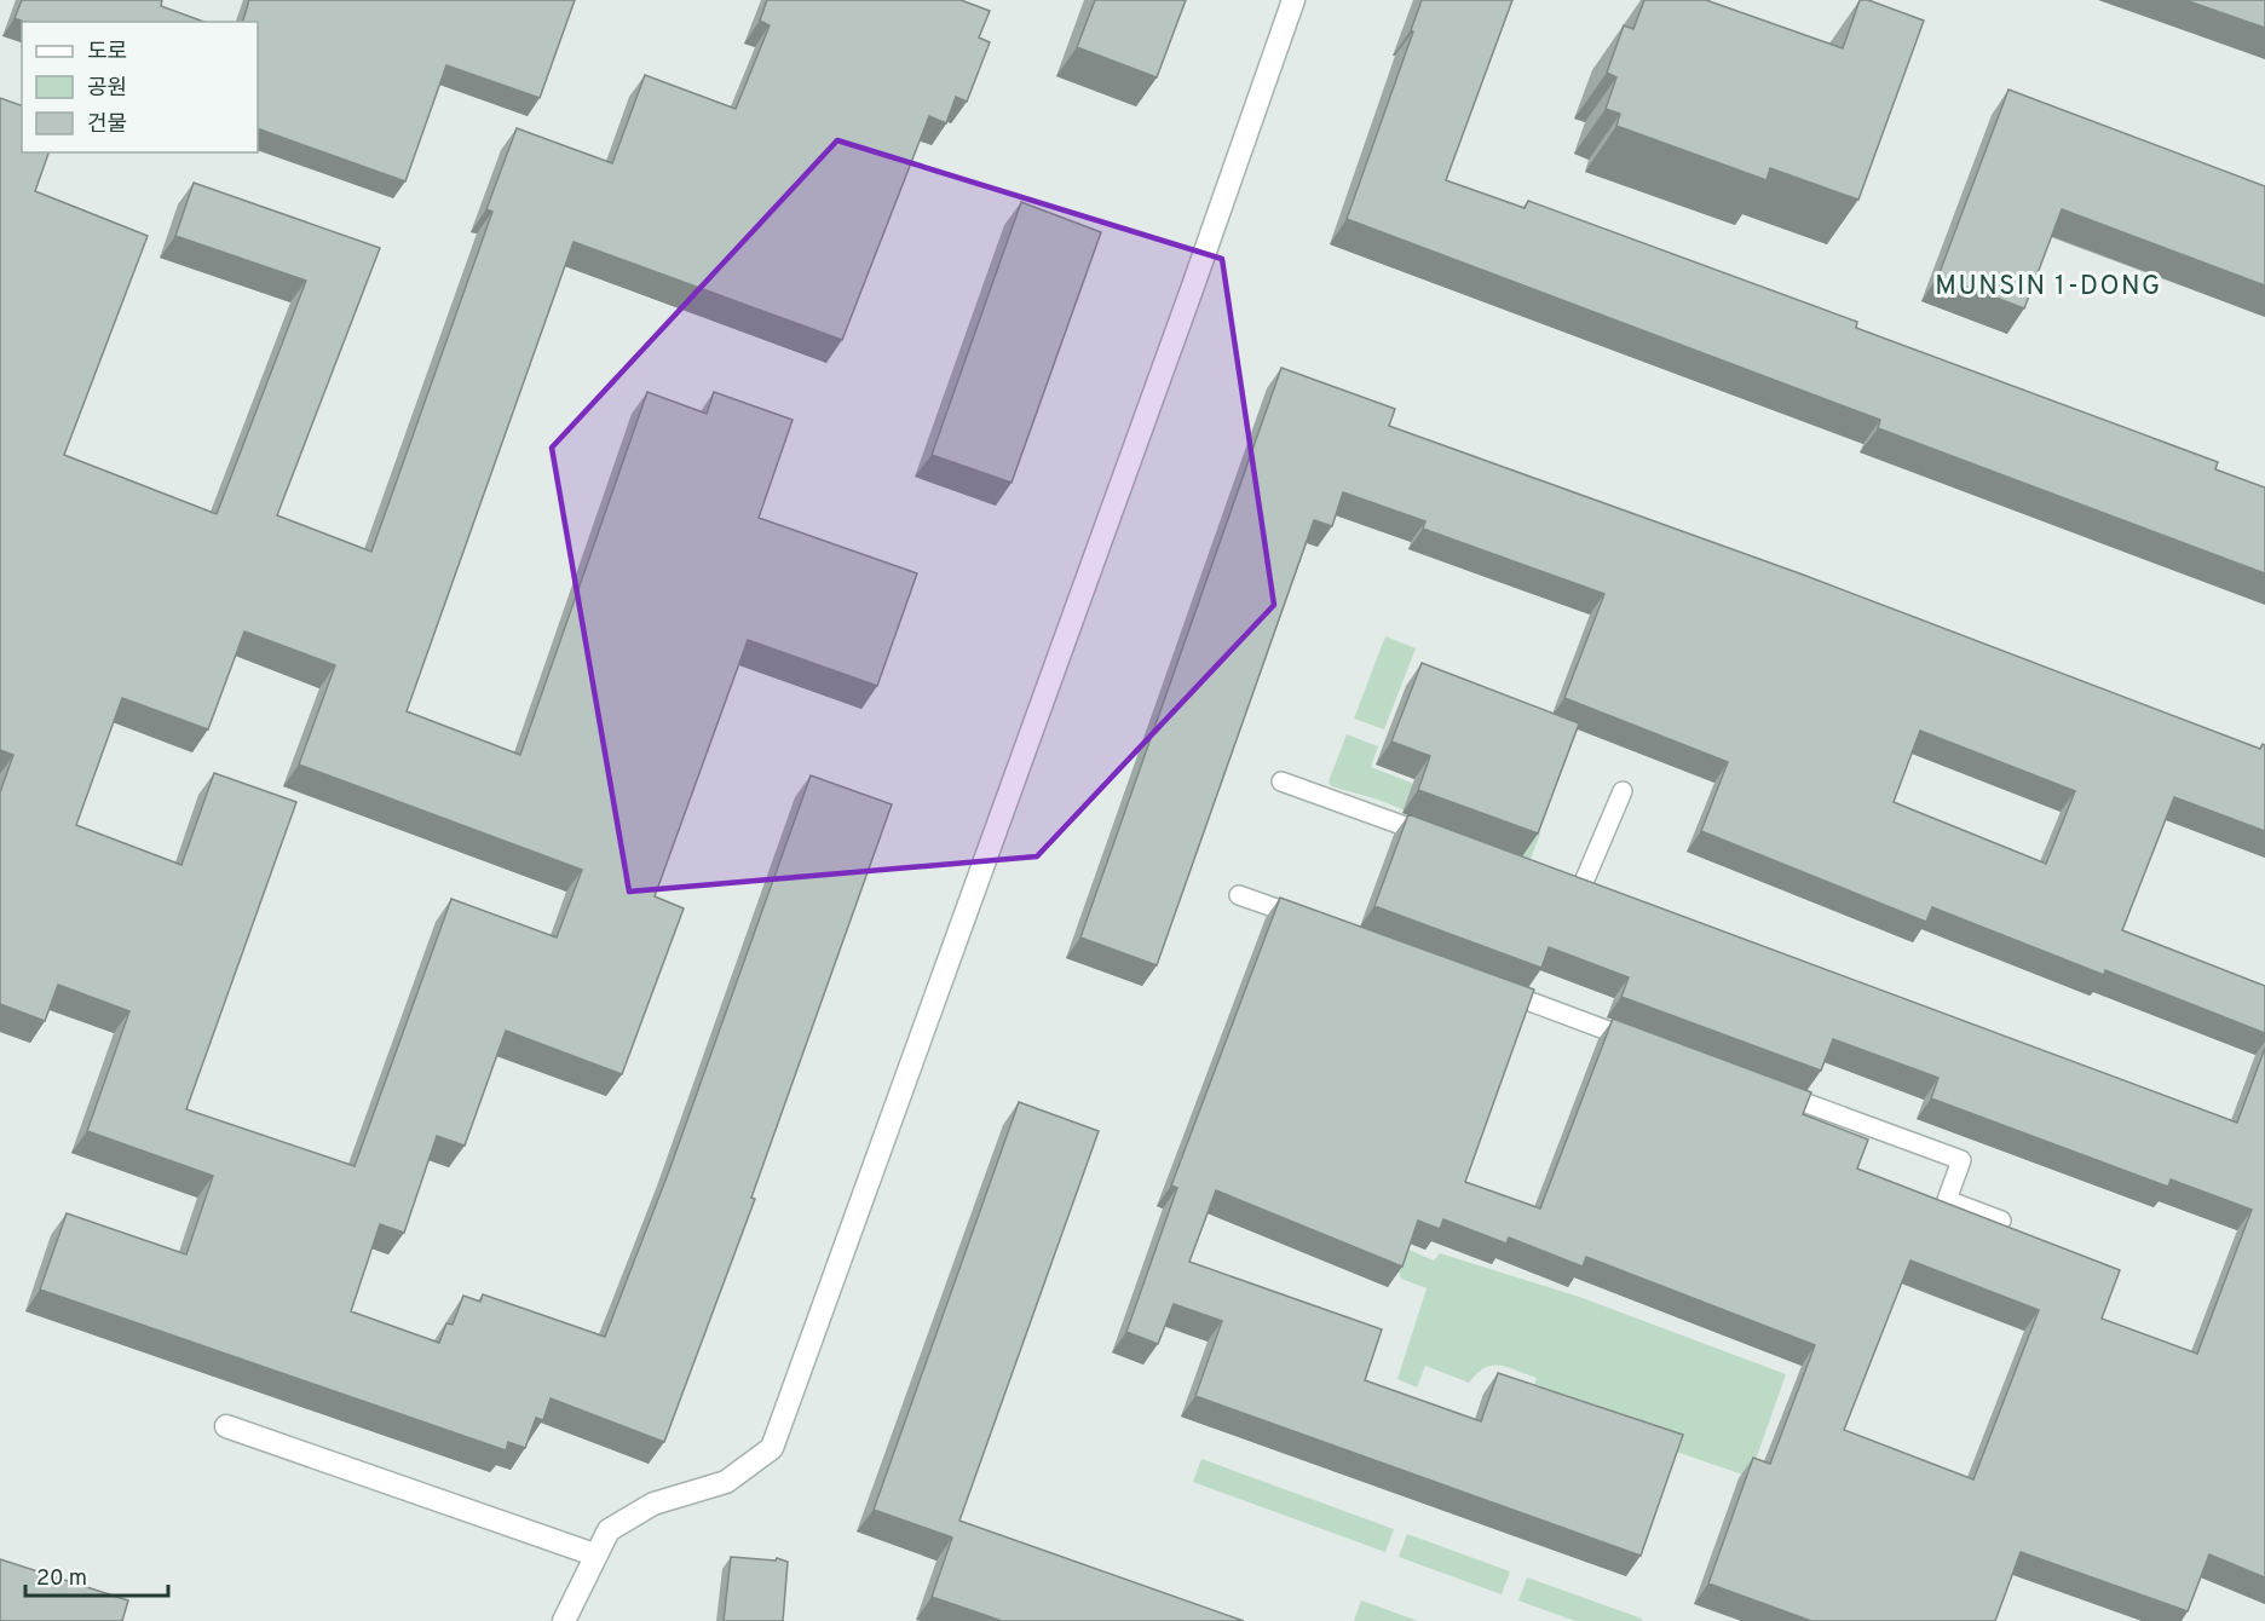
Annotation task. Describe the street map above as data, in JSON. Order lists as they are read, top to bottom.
{
  "districts": ["MUNSIN 1-DONG"],
  "legend": ["도로", "공원", "건물"],
  "scale_bar": "20 m"
}
